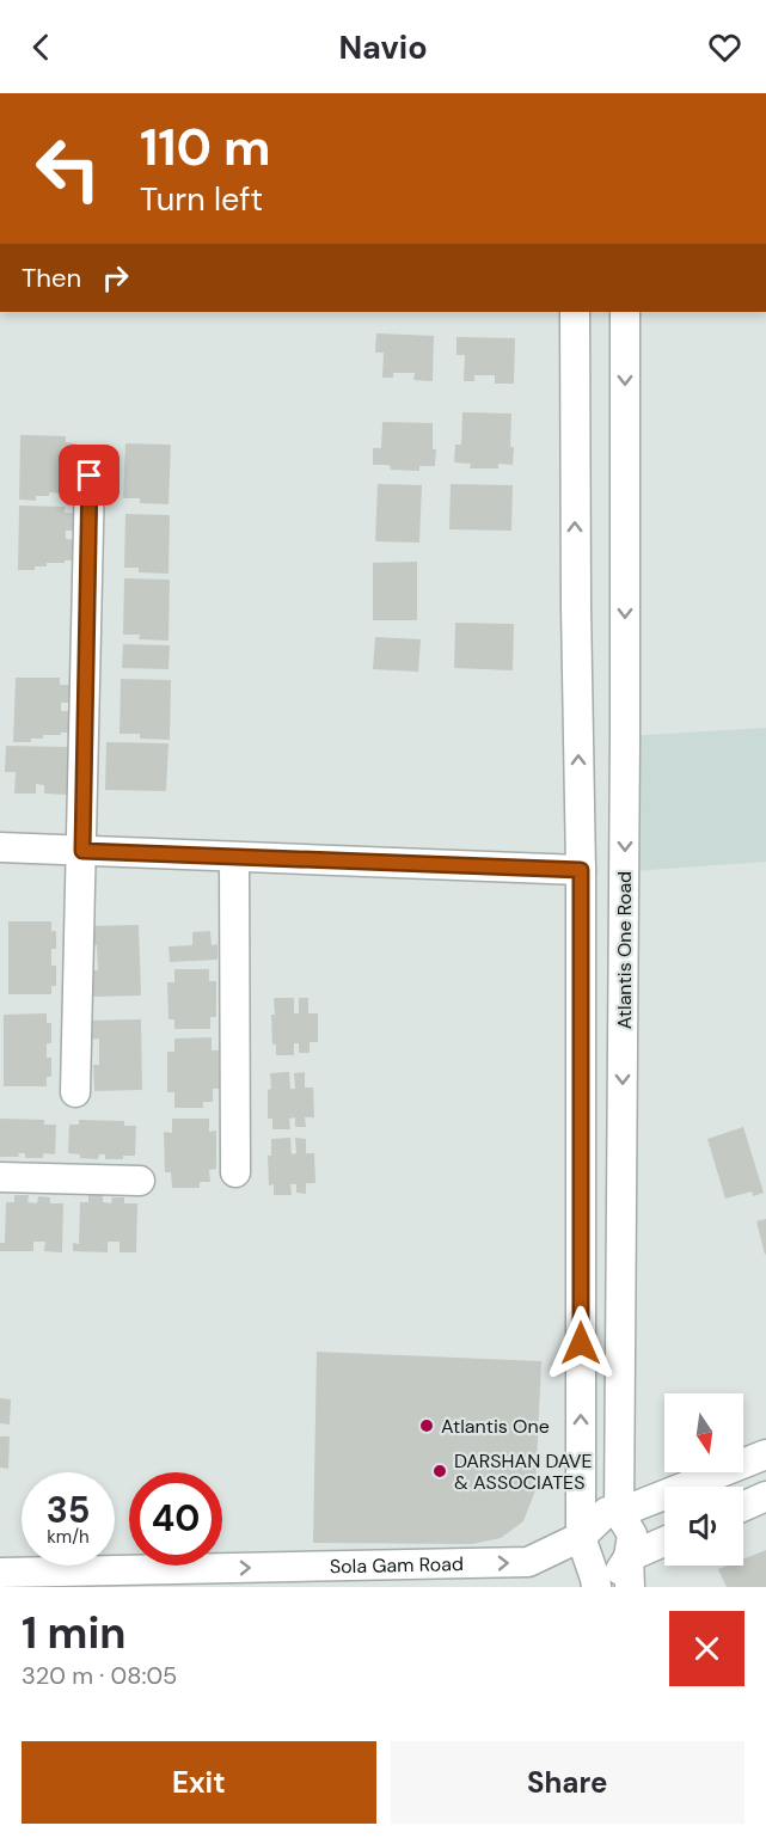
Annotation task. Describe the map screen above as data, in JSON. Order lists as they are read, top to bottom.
{
  "streets": {
    "street": ["Atlantis One Road", "Sola Gam Road"]
  },
  "crossings": [
    ["Atlantis One Road", "Sola Gam Road"]
  ],
  "one_way": ["Sola Gam Road"],
  "places": ["Atlantis One", "DARSHAN DAVE & ASSOCIATES"],
  "north": "bottom",
  "page": {
    "header": "Navio",
    "turn": ["110 m", "Turn left"],
    "then": "Then",
    "speed": "35 km/h",
    "limit": "40",
    "heading": ["1 min", "320 m · 08:05"],
    "buttons": ["Exit", "Share"]
  }
}
